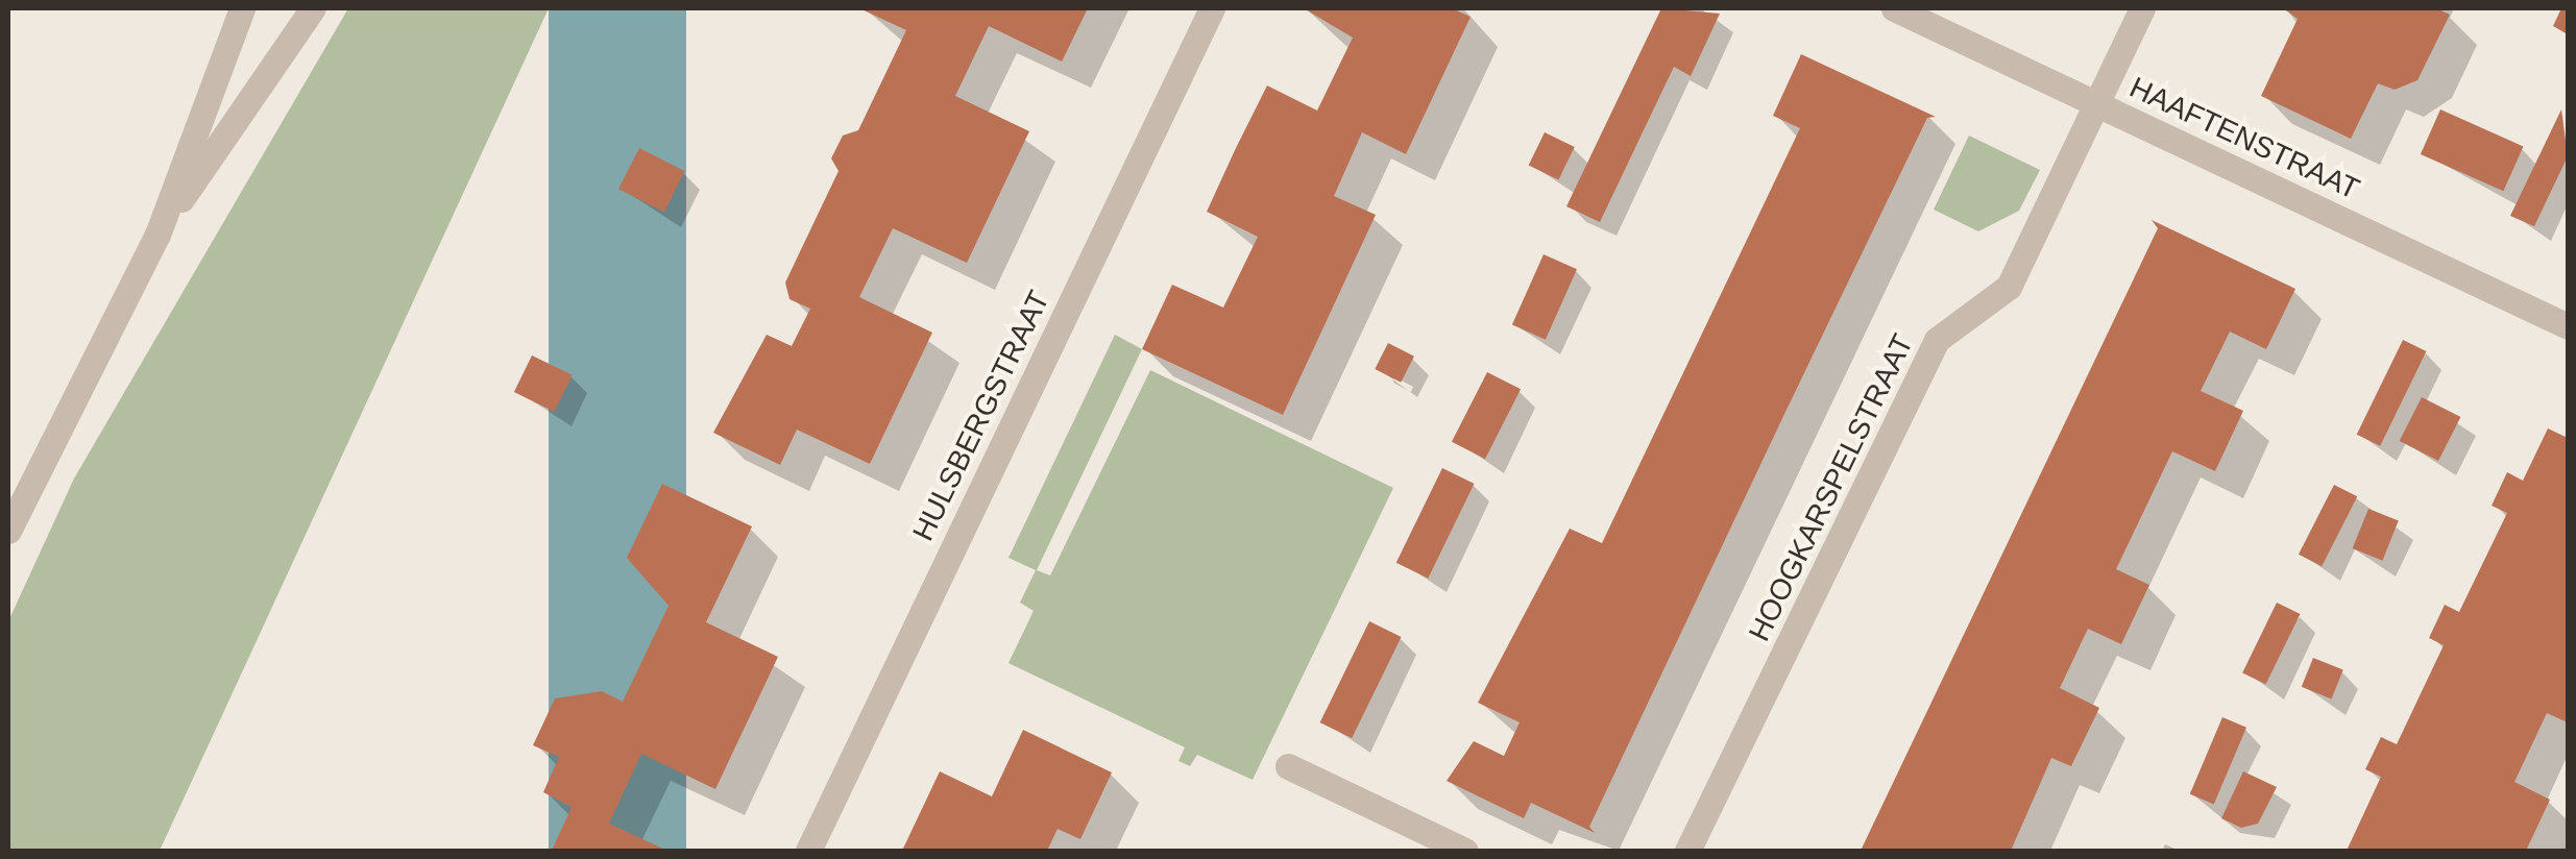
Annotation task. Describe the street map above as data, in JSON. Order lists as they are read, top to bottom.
{
  "streets": {
    "street": ["HAAFTENSTRAAT", "HULSBERGSTRAAT", "HOOGKARSPELSTRAAT"]
  },
  "crossings": [
    ["HAAFTENSTRAAT", "HOOGKARSPELSTRAAT"]
  ]
}
